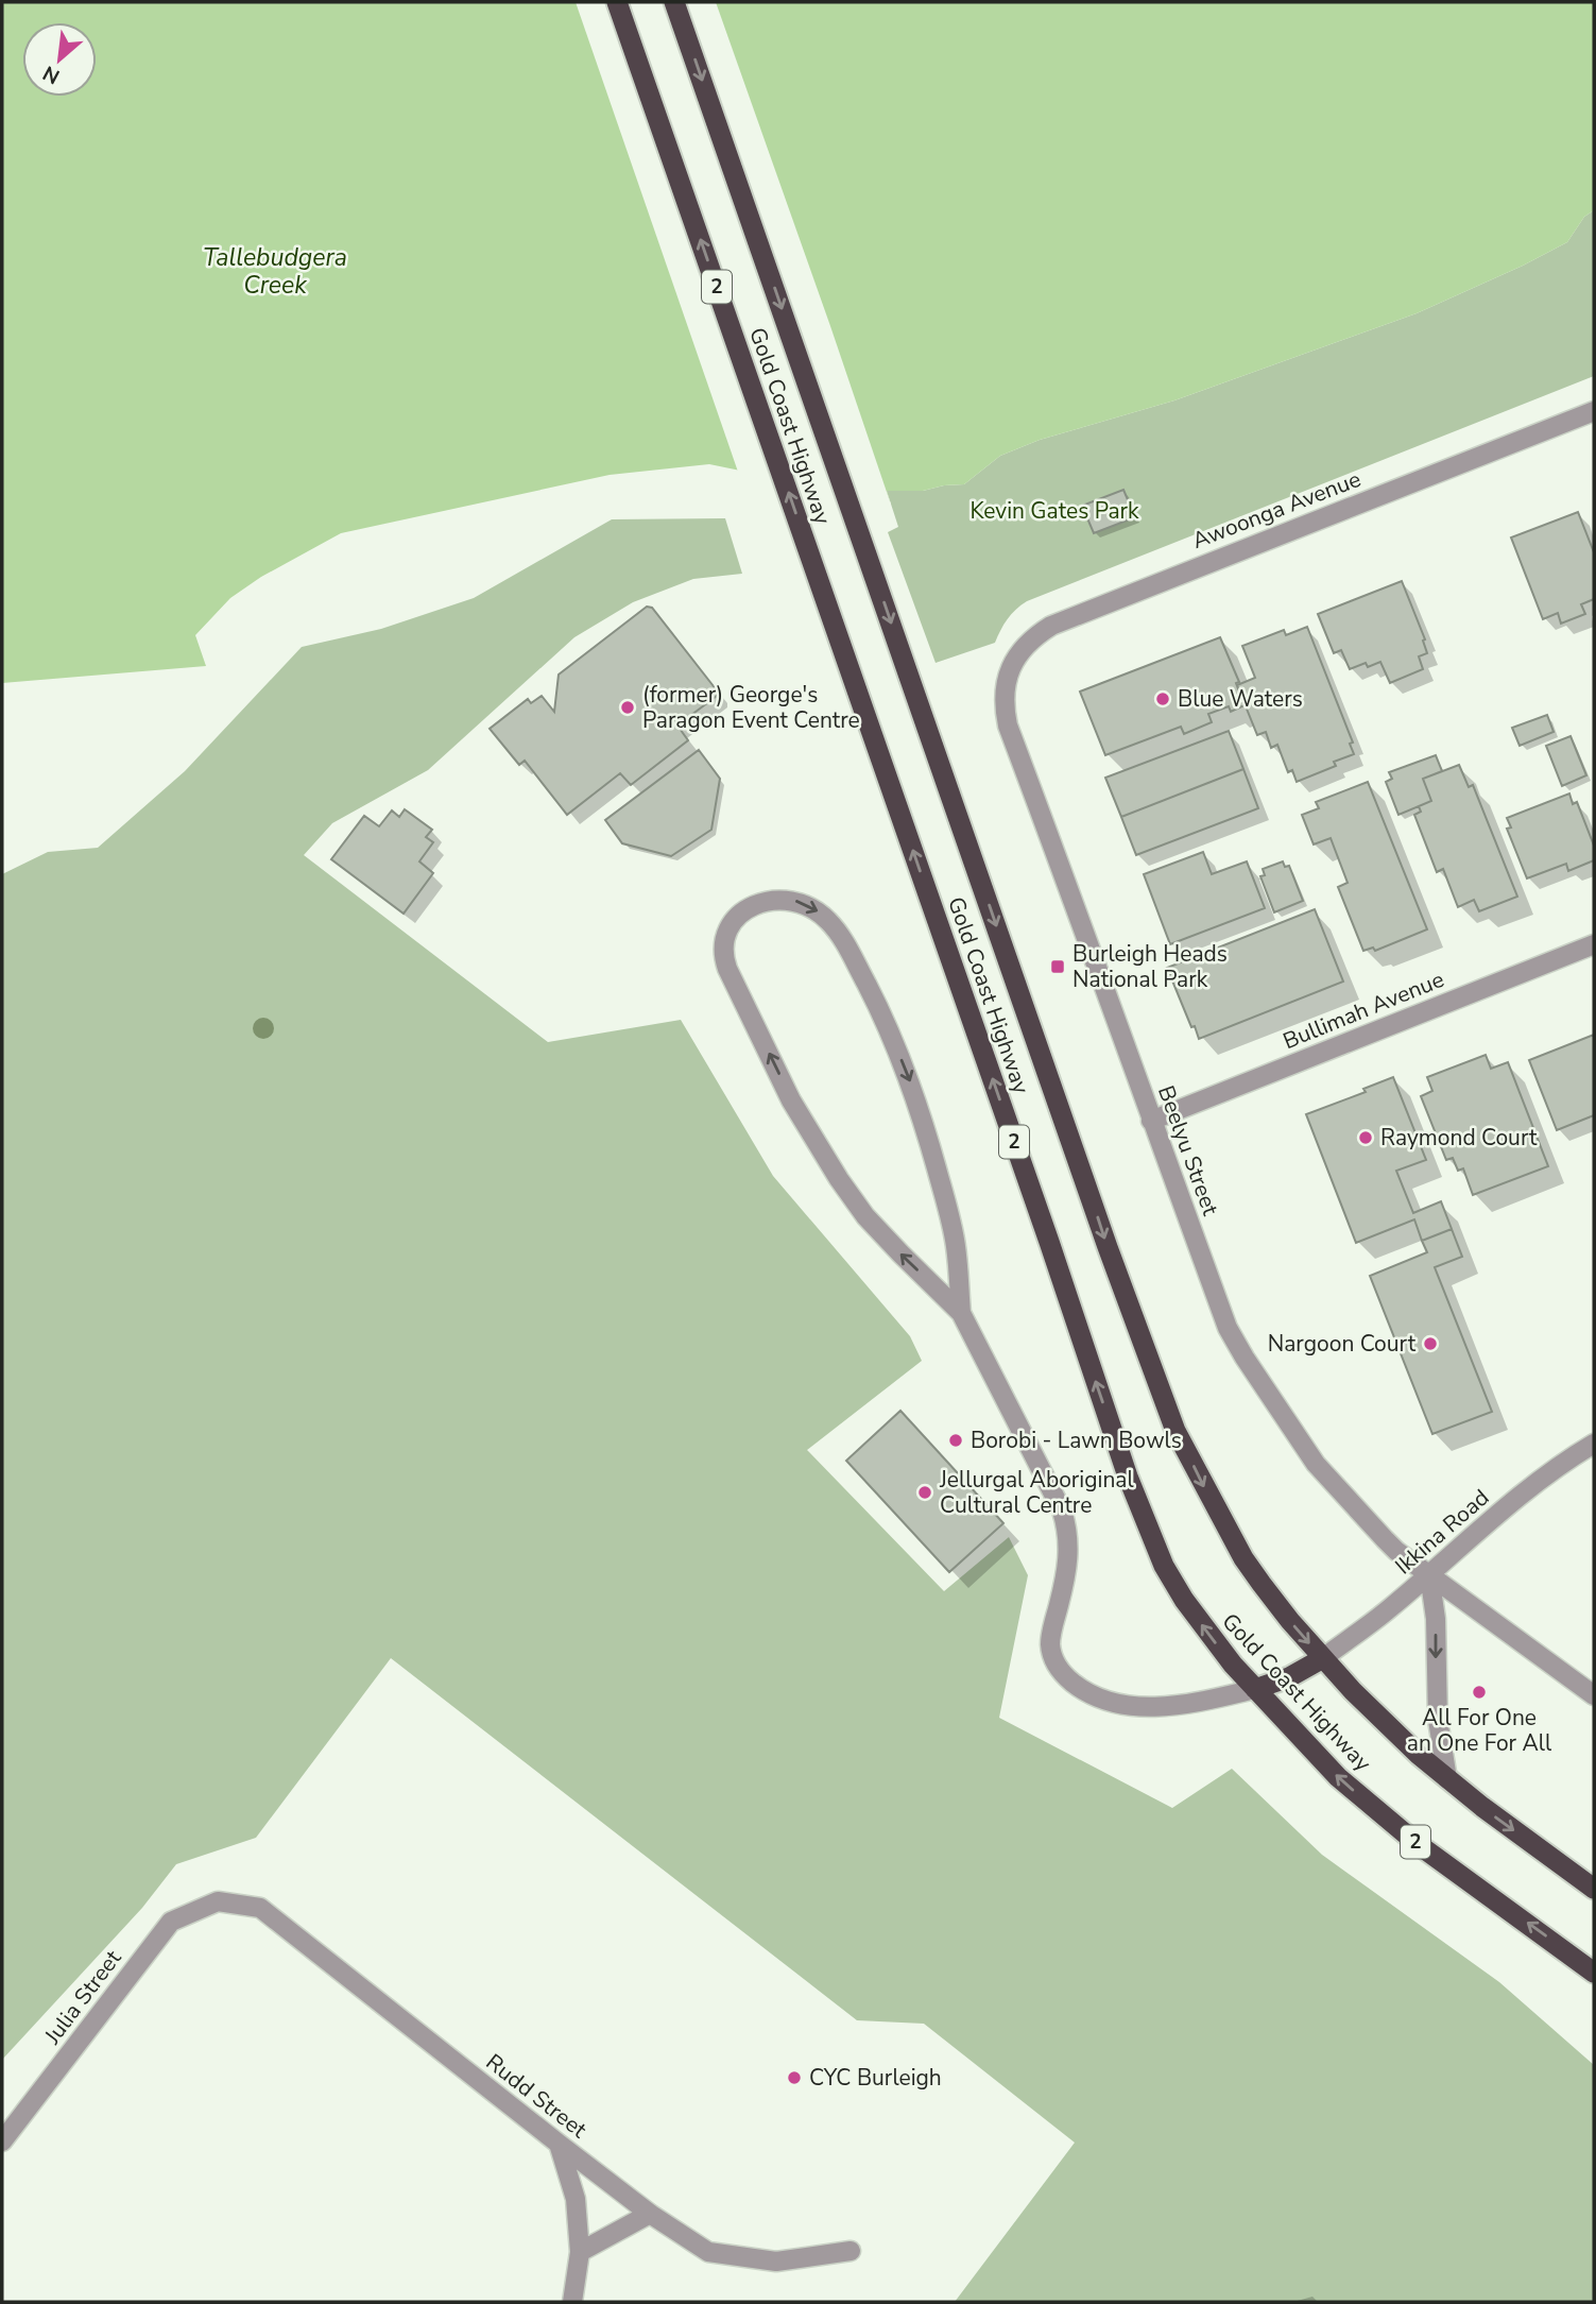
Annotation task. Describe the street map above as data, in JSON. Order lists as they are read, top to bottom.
{
  "streets": {
    "highway": ["2", "Gold Coast Highway"],
    "street": [
      "Awoonga Avenue",
      "Bullimah Avenue",
      "Beelyu Street",
      "Ikkina Road",
      "Julia Street",
      "Rudd Street"
    ]
  },
  "crossings": [
    ["Gold Coast Highway", "Ikkina Road"],
    ["Awoonga Avenue", "Beelyu Street"],
    ["Bullimah Avenue", "Beelyu Street"],
    ["Beelyu Street", "Ikkina Road"],
    ["Julia Street", "Rudd Street"]
  ],
  "water": ["Tallebudgera Creek"],
  "parks": ["Kevin Gates Park"],
  "places": {
    "other": [
      "Blue Waters",
      "(former) George's Paragon Event Centre",
      "Raymond Court",
      "Nargoon Court",
      "Borobi - Lawn Bowls",
      "Jellurgal Aboriginal Cultural Centre",
      "All For One an One For All",
      "CYC Burleigh"
    ],
    "transit": ["Burleigh Heads National Park"]
  },
  "north": "bottom left"
}
